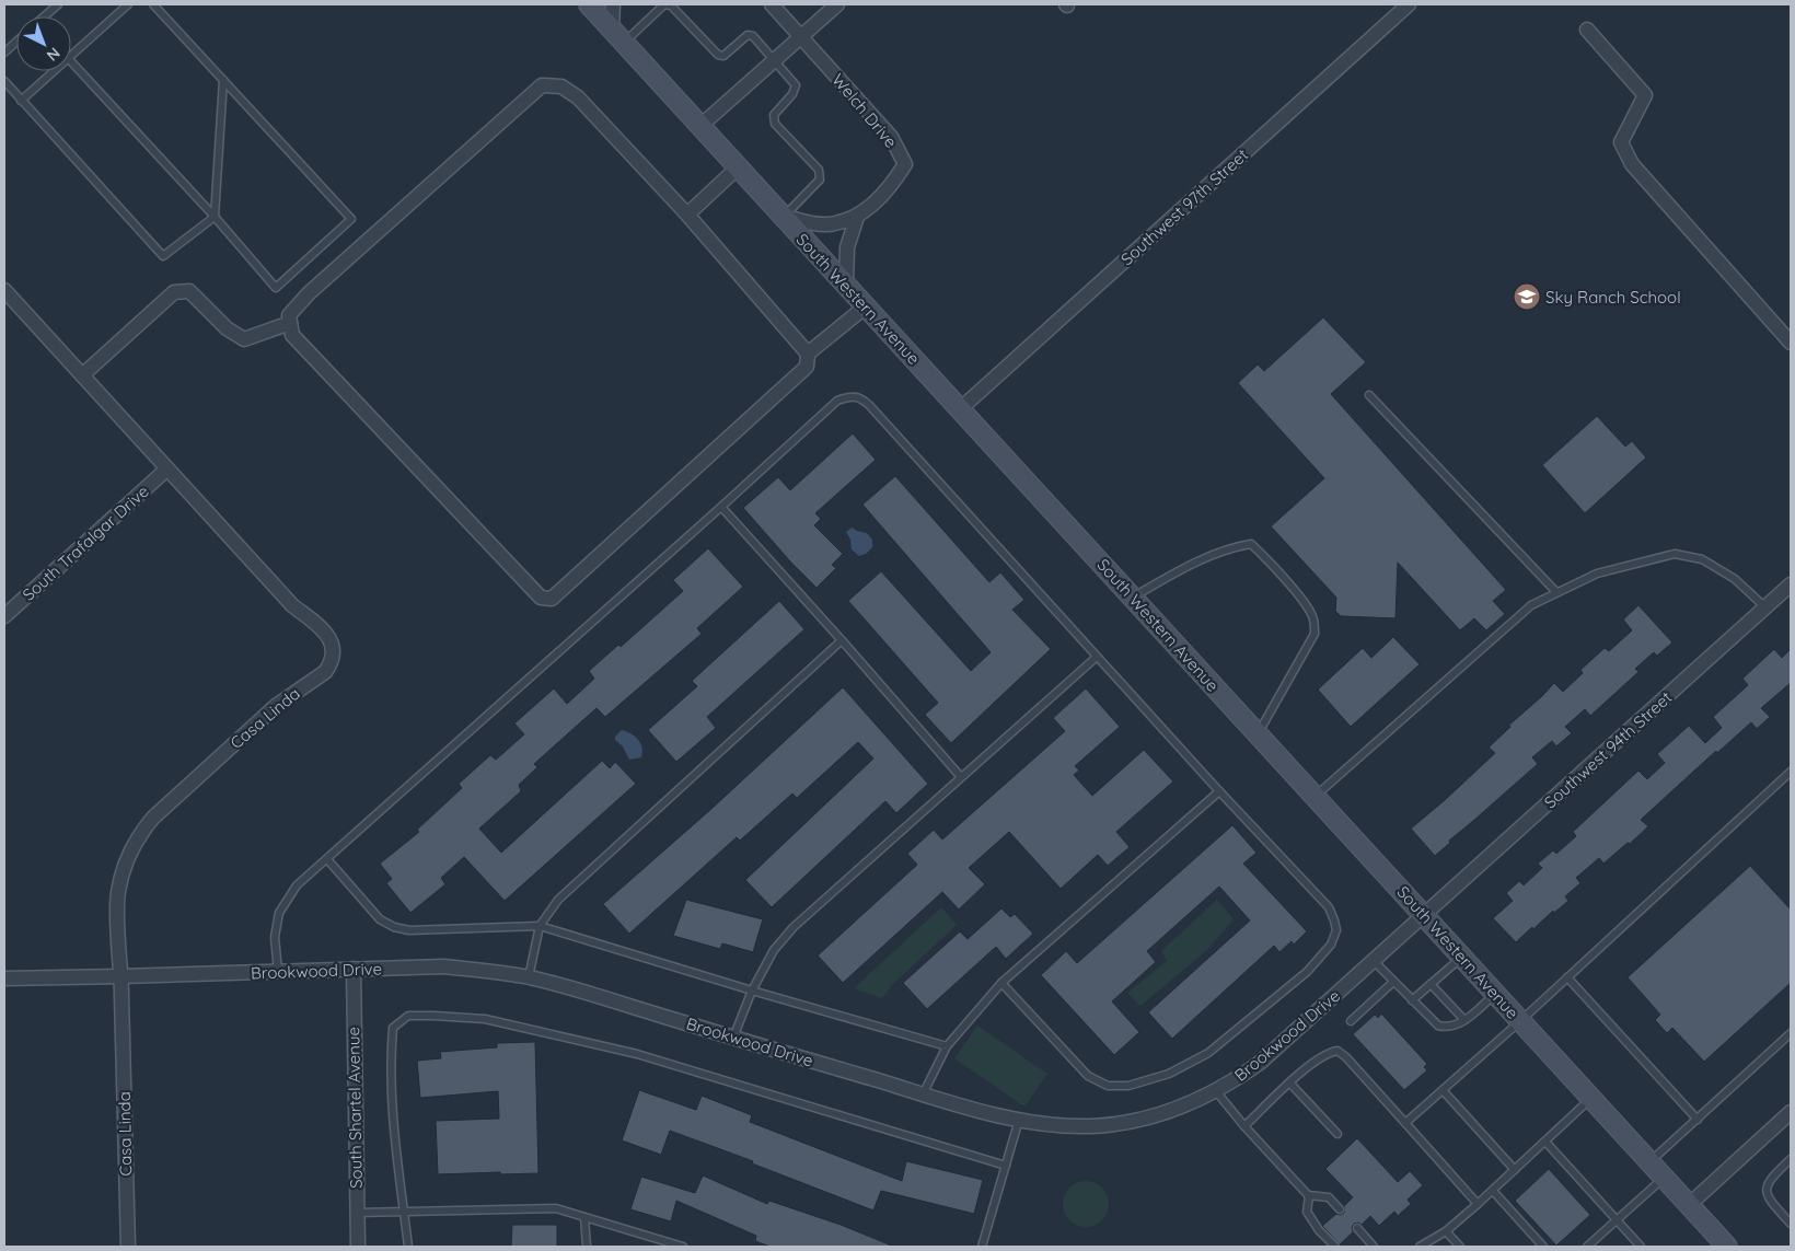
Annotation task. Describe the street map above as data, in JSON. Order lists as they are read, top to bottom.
{
  "streets": {
    "main road": ["South Western Avenue"],
    "street": [
      "Welch Drive",
      "Southwest 97th Street",
      "South Trafalgar Drive",
      "Casa Linda",
      "Southwest 94th Street",
      "Brookwood Drive",
      "South Shartel Avenue"
    ]
  },
  "crossings": [
    ["Welch Drive", "South Western Avenue"],
    ["Southwest 97th Street", "South Western Avenue"],
    ["South Western Avenue", "Southwest 94th Street"],
    ["South Western Avenue", "Brookwood Drive"],
    ["South Trafalgar Drive", "Casa Linda"],
    ["Casa Linda", "Brookwood Drive"],
    ["Southwest 94th Street", "Brookwood Drive"],
    ["Brookwood Drive", "South Shartel Avenue"]
  ],
  "places": {
    "school or university": ["Sky Ranch School"]
  },
  "north": "bottom right"
}
